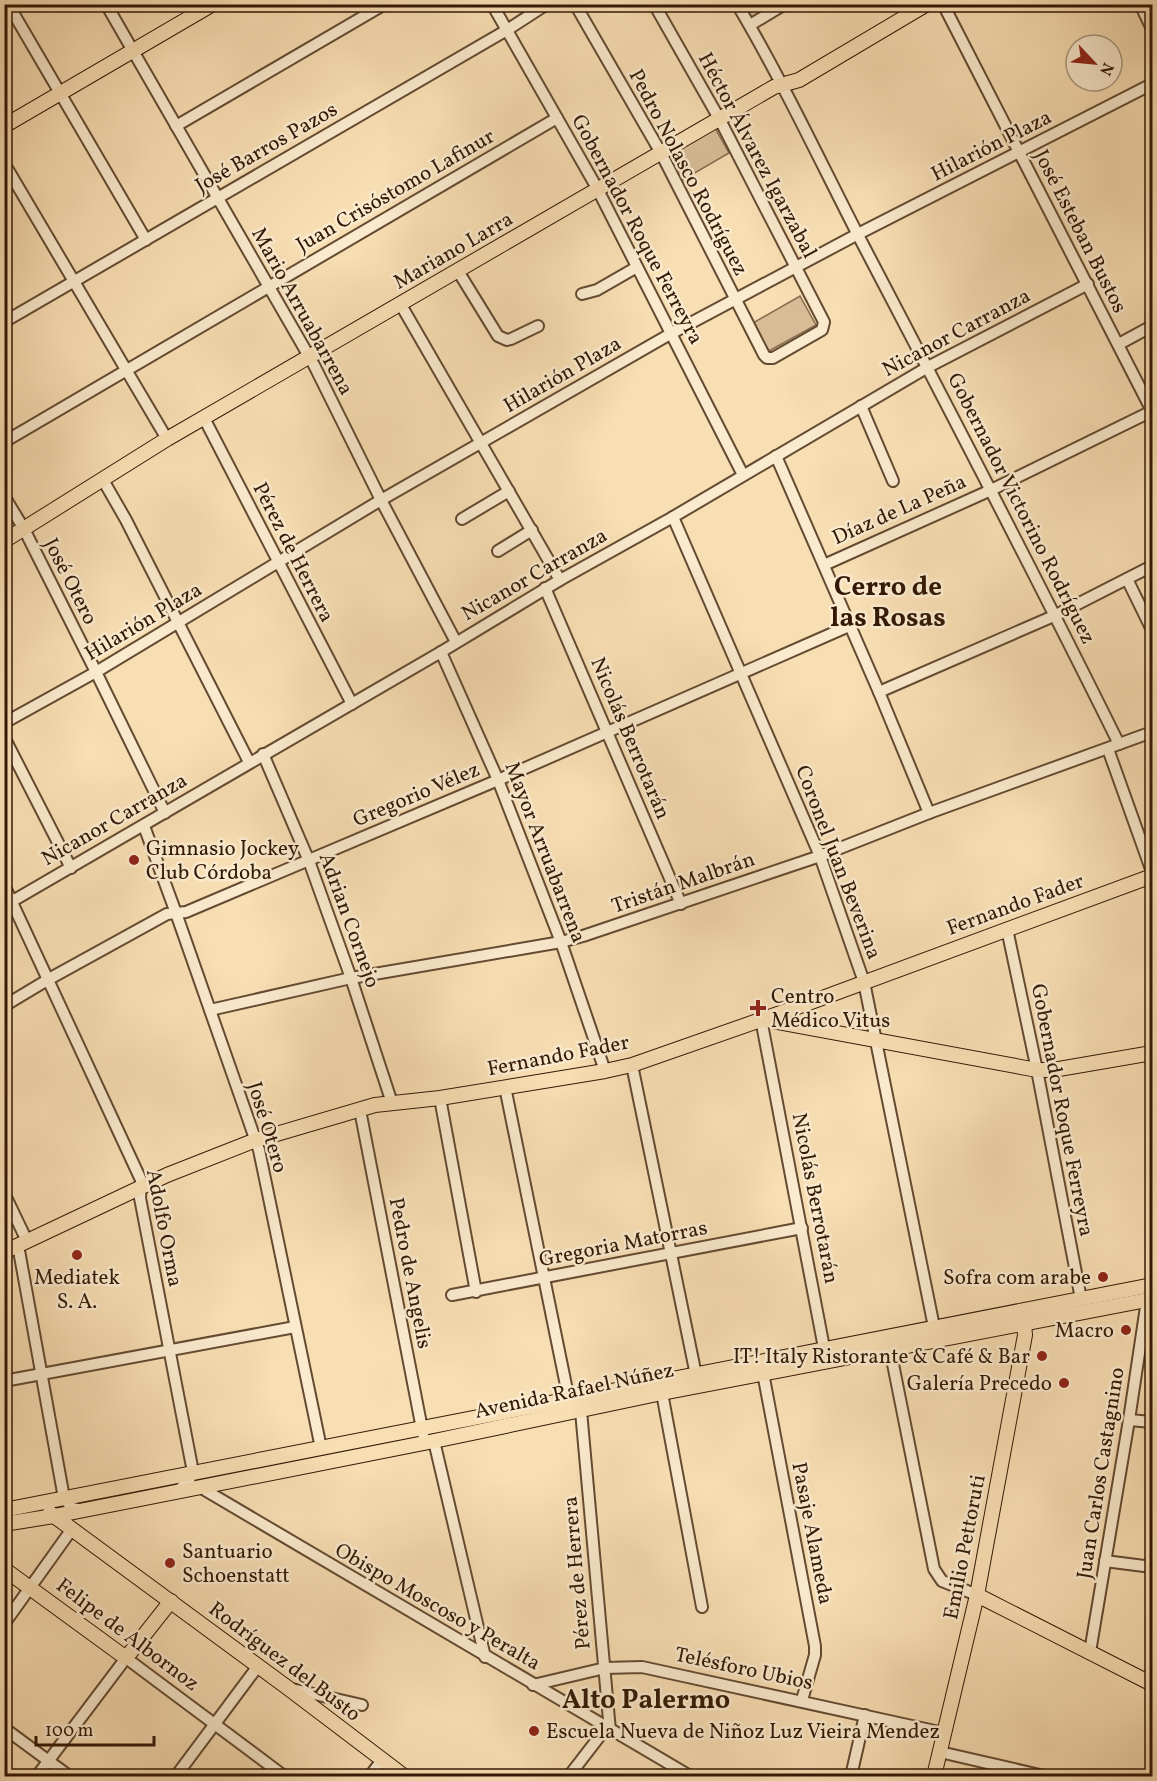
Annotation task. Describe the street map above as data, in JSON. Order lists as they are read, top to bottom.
{
  "streets": {
    "main road": [
      "Mariano Larra",
      "Fernando Fader",
      "Avenida Rafael Núñez",
      "Emilio Pettoruti",
      "Felipe de Albornoz",
      "Rodríguez del Busto"
    ],
    "street": [
      "Hilarión Plaza",
      "José Barros Pazos",
      "Héctor Álvarez Igarzabal",
      "Pedro Nolasco Rodríguez",
      "Juan Crisóstomo Lafinur",
      "Gobernador Roque Ferreyra",
      "José Esteban Bustos",
      "Mario Arruabarrena",
      "Nicanor Carranza",
      "Gobernador Victorino Rodríguez",
      "Díaz de La Peña",
      "Pérez de Herrera",
      "José Otero",
      "Nicolás Berrotarán",
      "Gregorio Vélez",
      "Mayor Arruabarrena",
      "Coronel Juan Beverina",
      "Tristán Malbrán",
      "Adrian Cornejo",
      "Adolfo Orma",
      "Gregoria Matorras",
      "Pedro de Angelis",
      "Juan Carlos Castagnino",
      "Pasaje Alameda",
      "Obispo Moscoso y Peralta",
      "Telésforo Ubios"
    ]
  },
  "crossings": [
    ["Hilarión Plaza", "Héctor Álvarez Igarzabal"],
    ["Hilarión Plaza", "Pedro Nolasco Rodríguez"],
    ["Hilarión Plaza", "Gobernador Roque Ferreyra"],
    ["Hilarión Plaza", "José Esteban Bustos"],
    ["Hilarión Plaza", "Mario Arruabarrena"],
    ["Hilarión Plaza", "Gobernador Victorino Rodríguez"],
    ["Hilarión Plaza", "Pérez de Herrera"],
    ["Hilarión Plaza", "José Otero"],
    ["José Barros Pazos", "Gobernador Roque Ferreyra"],
    ["José Barros Pazos", "Mario Arruabarrena"],
    ["Héctor Álvarez Igarzabal", "Pedro Nolasco Rodríguez"],
    ["Héctor Álvarez Igarzabal", "Mariano Larra"],
    ["Pedro Nolasco Rodríguez", "Mariano Larra"],
    ["Juan Crisóstomo Lafinur", "Gobernador Roque Ferreyra"],
    ["Juan Crisóstomo Lafinur", "Mario Arruabarrena"],
    ["Gobernador Roque Ferreyra", "Mariano Larra"],
    ["Gobernador Roque Ferreyra", "Nicanor Carranza"],
    ["Gobernador Roque Ferreyra", "Fernando Fader"],
    ["Gobernador Roque Ferreyra", "Avenida Rafael Núñez"],
    ["José Esteban Bustos", "Nicanor Carranza"],
    ["José Esteban Bustos", "Díaz de La Peña"],
    ["Mariano Larra", "Mario Arruabarrena"],
    ["Mariano Larra", "Gobernador Victorino Rodríguez"],
    ["Mariano Larra", "Pérez de Herrera"],
    ["Mariano Larra", "José Otero"],
    ["Mario Arruabarrena", "Nicanor Carranza"],
    ["Nicanor Carranza", "Gobernador Victorino Rodríguez"],
    ["Nicanor Carranza", "Pérez de Herrera"],
    ["Nicanor Carranza", "José Otero"],
    ["Nicanor Carranza", "Nicolás Berrotarán"],
    ["Nicanor Carranza", "Mayor Arruabarrena"],
    ["Nicanor Carranza", "Coronel Juan Beverina"],
    ["Nicanor Carranza", "Adrian Cornejo"],
    ["Nicanor Carranza", "Adolfo Orma"],
    ["Gobernador Victorino Rodríguez", "Díaz de La Peña"],
    ["Gobernador Victorino Rodríguez", "Tristán Malbrán"],
    ["Pérez de Herrera", "Avenida Rafael Núñez"],
    ["Pérez de Herrera", "Obispo Moscoso y Peralta"],
    ["Pérez de Herrera", "Telésforo Ubios"],
    ["José Otero", "Gregorio Vélez"],
    ["José Otero", "Tristán Malbrán"],
    ["José Otero", "Fernando Fader"],
    ["José Otero", "Avenida Rafael Núñez"],
    ["Nicolás Berrotarán", "Gregorio Vélez"],
    ["Nicolás Berrotarán", "Tristán Malbrán"],
    ["Nicolás Berrotarán", "Fernando Fader"],
    ["Nicolás Berrotarán", "Gregoria Matorras"],
    ["Nicolás Berrotarán", "Avenida Rafael Núñez"],
    ["Gregorio Vélez", "Mayor Arruabarrena"],
    ["Gregorio Vélez", "Coronel Juan Beverina"],
    ["Gregorio Vélez", "Adrian Cornejo"],
    ["Gregorio Vélez", "Adolfo Orma"],
    ["Mayor Arruabarrena", "Tristán Malbrán"],
    ["Mayor Arruabarrena", "Fernando Fader"],
    ["Coronel Juan Beverina", "Tristán Malbrán"],
    ["Coronel Juan Beverina", "Fernando Fader"],
    ["Coronel Juan Beverina", "Avenida Rafael Núñez"],
    ["Tristán Malbrán", "Adrian Cornejo"],
    ["Fernando Fader", "Adrian Cornejo"],
    ["Fernando Fader", "Adolfo Orma"],
    ["Fernando Fader", "Pedro de Angelis"],
    ["Adolfo Orma", "Avenida Rafael Núñez"],
    ["Pedro de Angelis", "Avenida Rafael Núñez"],
    ["Pedro de Angelis", "Obispo Moscoso y Peralta"],
    ["Avenida Rafael Núñez", "Juan Carlos Castagnino"],
    ["Avenida Rafael Núñez", "Pasaje Alameda"],
    ["Avenida Rafael Núñez", "Emilio Pettoruti"],
    ["Avenida Rafael Núñez", "Obispo Moscoso y Peralta"],
    ["Avenida Rafael Núñez", "Rodríguez del Busto"],
    ["Pasaje Alameda", "Telésforo Ubios"],
    ["Emilio Pettoruti", "Telésforo Ubios"],
    ["Obispo Moscoso y Peralta", "Telésforo Ubios"]
  ],
  "districts": ["Cerro de las Rosas", "Alto Palermo"],
  "places": {
    "other": [
      "Gimnasio Jockey Club Córdoba",
      "Mediatek S. A.",
      "Sofra com arabe",
      "Macro",
      "IT! Italy Ristorante & Café & Bar",
      "Galería Precedo",
      "Santuario Schoenstatt",
      "Escuela Nueva de Niñoz Luz Vieira Mendez"
    ],
    "health": ["Centro Médico Vitus"]
  },
  "scale_bar": "100 m",
  "north": "bottom right"
}
